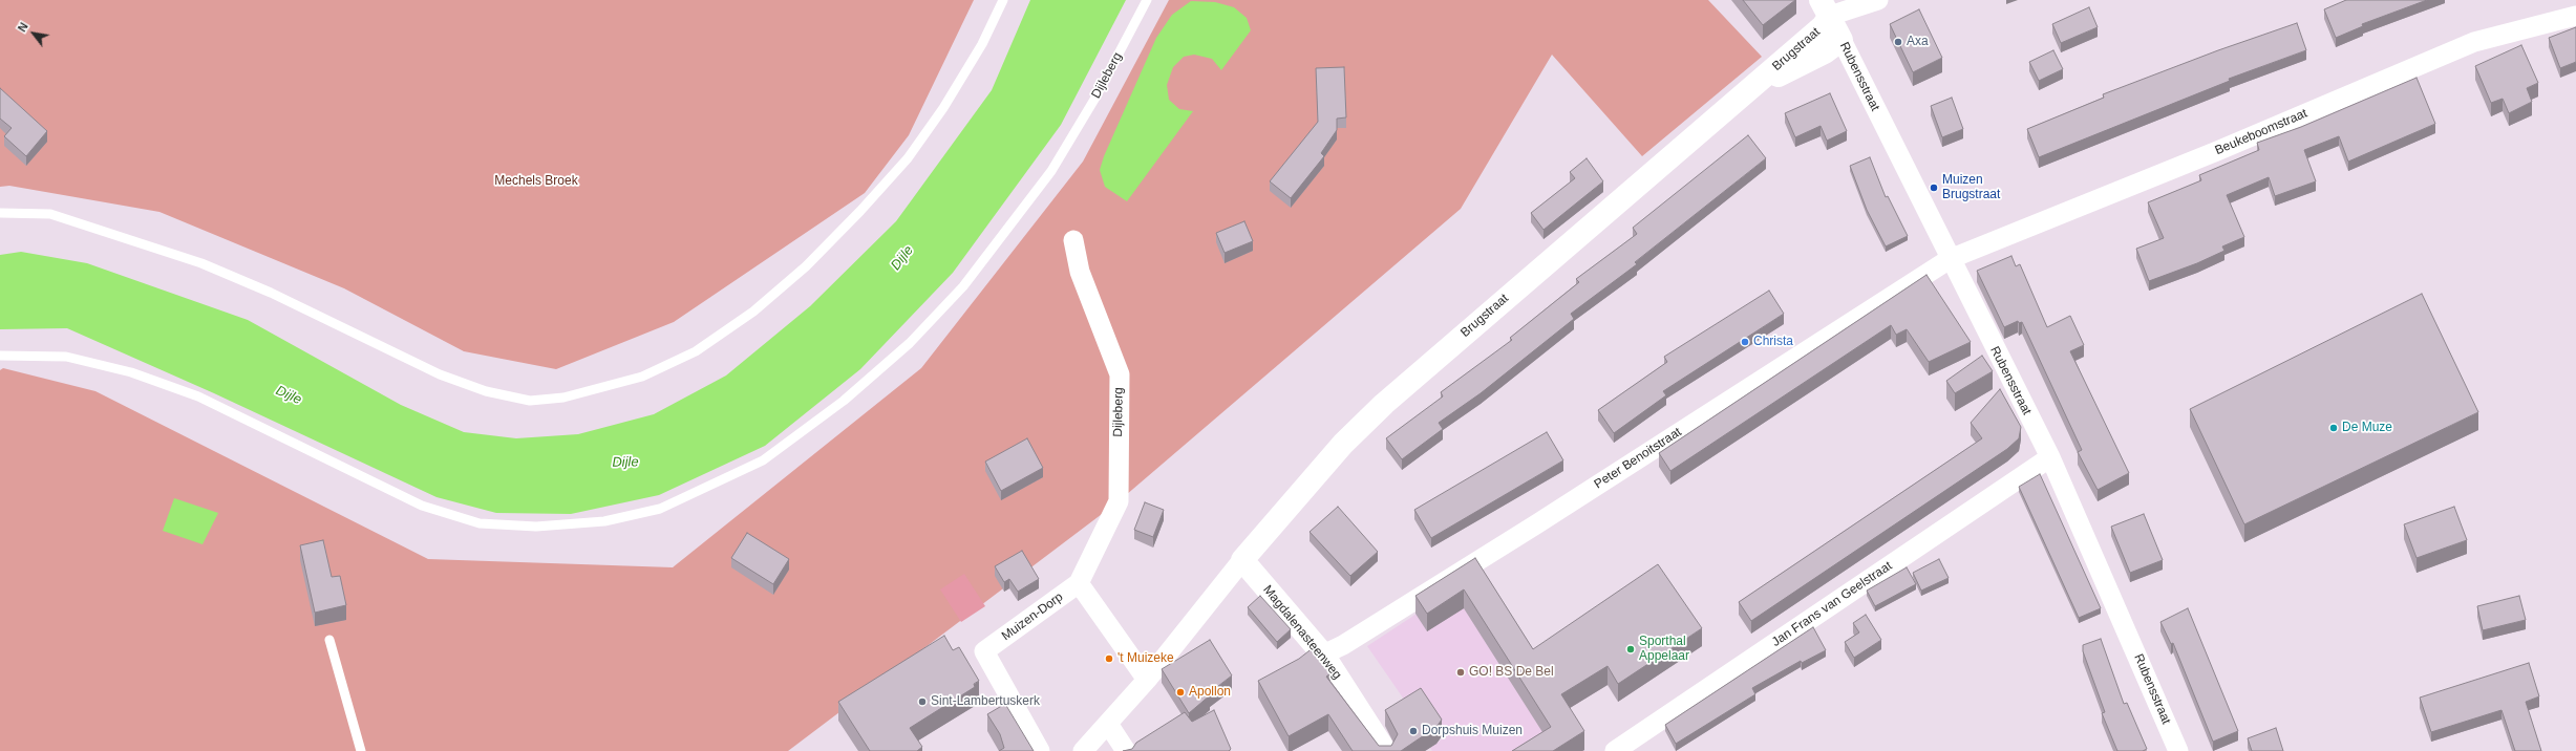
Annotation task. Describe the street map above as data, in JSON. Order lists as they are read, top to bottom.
{
  "streets": {
    "street": [
      "Brugstraat",
      "Dijleberg",
      "Rubensstraat",
      "Beukeboomstraat",
      "Peter Benoitstraat",
      "Jan Frans van Geelstraat",
      "Muizen-Dorp",
      "Magdalenasteenweg"
    ]
  },
  "crossings": [
    ["Brugstraat", "Rubensstraat"],
    ["Brugstraat", "Magdalenasteenweg"],
    ["Dijleberg", "Muizen-Dorp"],
    ["Rubensstraat", "Beukeboomstraat"],
    ["Rubensstraat", "Peter Benoitstraat"],
    ["Rubensstraat", "Jan Frans van Geelstraat"],
    ["Beukeboomstraat", "Peter Benoitstraat"],
    ["Peter Benoitstraat", "Magdalenasteenweg"]
  ],
  "water": ["Dijle"],
  "parks": ["Mechels Broek"],
  "places": [
    "Axa",
    "Muizen Brugstraat",
    "Christa",
    "De Muze",
    "Sporthal Appelaar",
    "'t Muizeke",
    "GO! BS De Bel",
    "Apollon",
    "Sint-Lambertuskerk",
    "Dorpshuis Muizen"
  ],
  "north": "top left"
}
